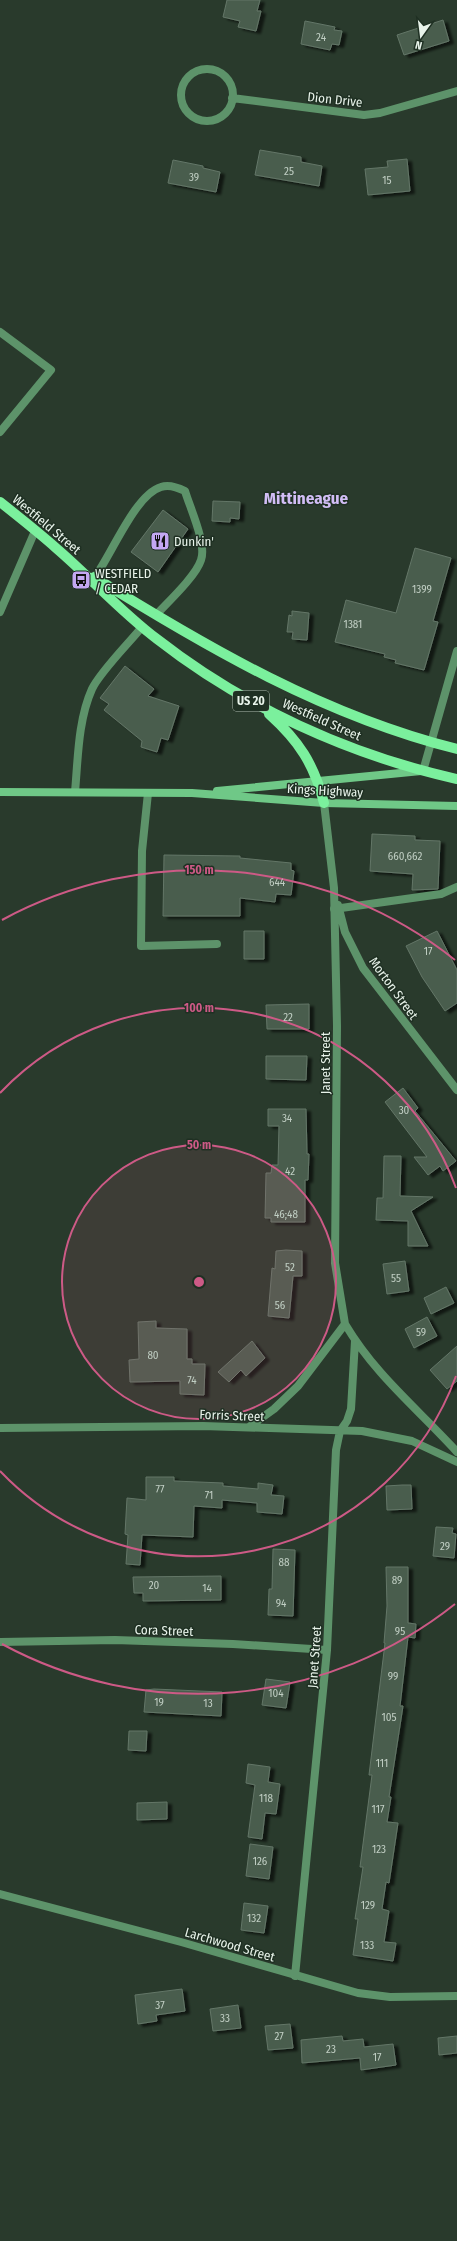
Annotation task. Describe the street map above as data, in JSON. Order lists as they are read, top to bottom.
{
  "streets": {
    "main road": ["Westfield Street", "US 20", "Kings Highway"],
    "street": [
      "Dion Drive",
      "Morton Street",
      "Janet Street",
      "Forris Street",
      "Cora Street",
      "Larchwood Street"
    ]
  },
  "crossings": [
    ["Westfield Street", "Kings Highway"],
    ["Kings Highway", "Janet Street"],
    ["Morton Street", "Janet Street"],
    ["Janet Street", "Forris Street"],
    ["Janet Street", "Cora Street"],
    ["Janet Street", "Larchwood Street"]
  ],
  "districts": ["Mittineague"],
  "places": {
    "restaurant": ["Dunkin'"],
    "bus stop": ["WESTFIELD / CEDAR"]
  },
  "house_numbers": [
    "24",
    "25",
    "39",
    "15",
    "1399",
    "1381",
    "660,662",
    "644",
    "17",
    "22",
    "30",
    "34",
    "42",
    "46;48",
    "52",
    "55",
    "56",
    "59",
    "80",
    "74",
    "77",
    "71",
    "29",
    "88",
    "89",
    "20",
    "14",
    "94",
    "95",
    "99",
    "104",
    "19",
    "13",
    "105",
    "111",
    "118",
    "117",
    "123",
    "126",
    "129",
    "132",
    "133",
    "37",
    "33",
    "27",
    "23",
    "17"
  ],
  "north": "bottom",
  "rings": ["150 m", "100 m", "50 m"]
}
